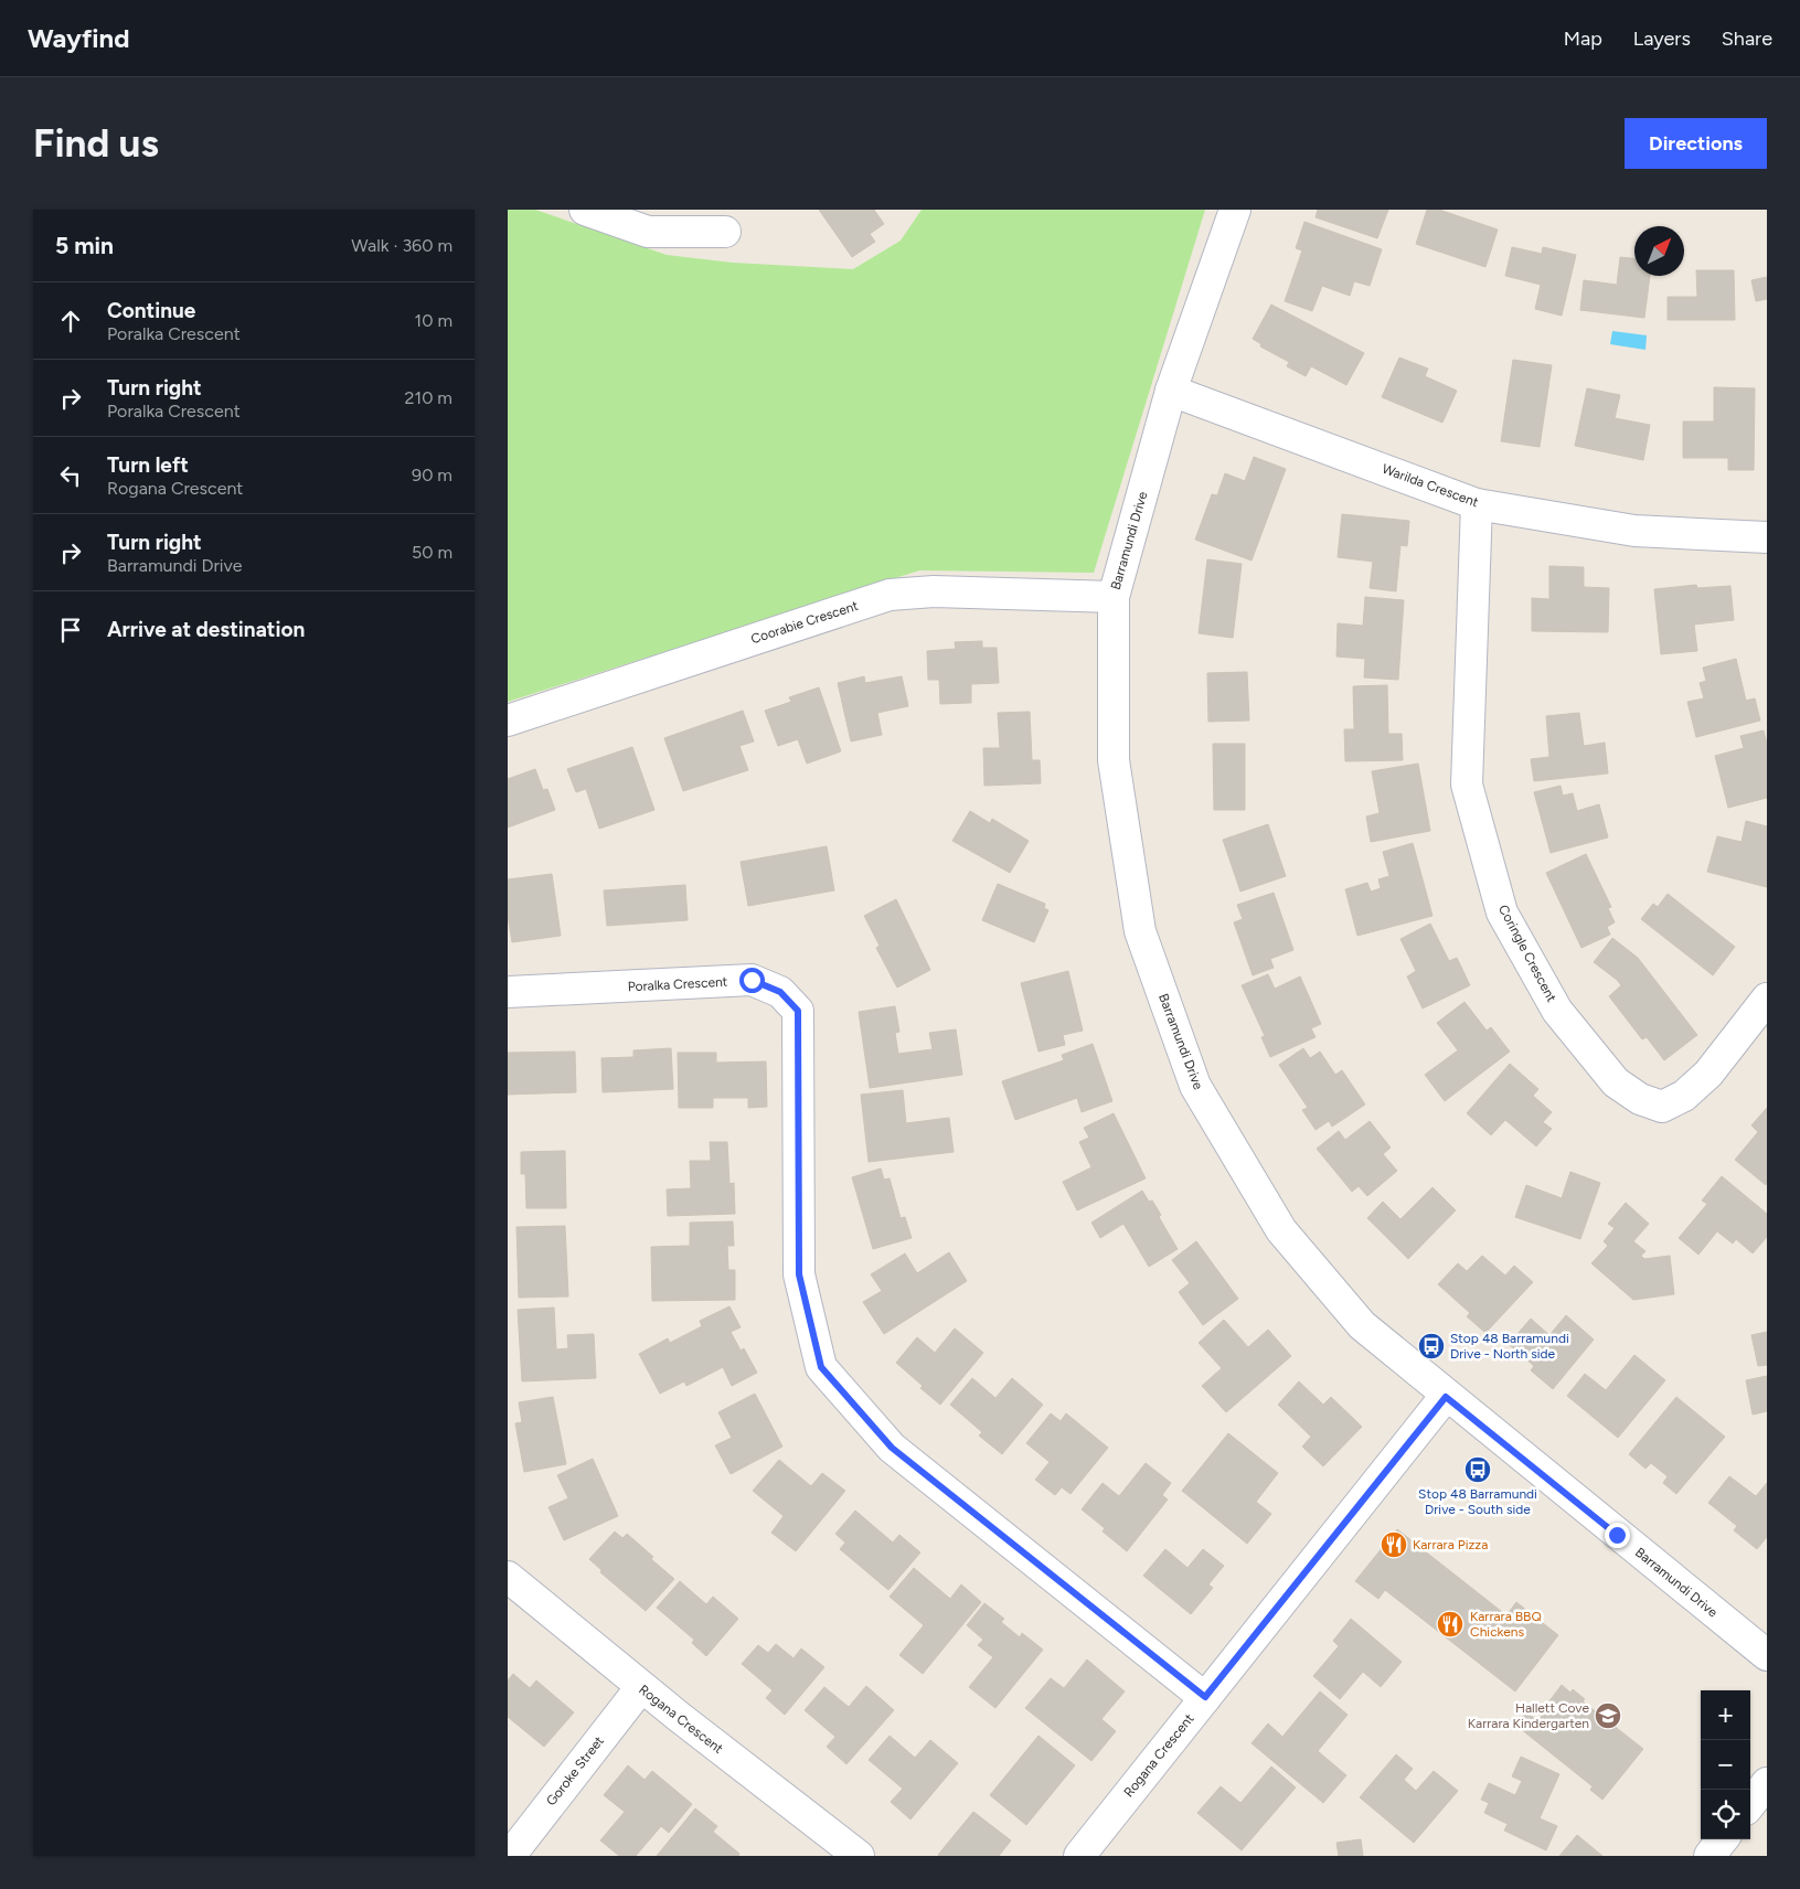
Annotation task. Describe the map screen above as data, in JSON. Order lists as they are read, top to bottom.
{
  "streets": {
    "street": [
      "Warilda Crescent",
      "Barramundi Drive",
      "Coorabie Crescent",
      "Coringle Crescent",
      "Poralka Crescent",
      "Rogana Crescent",
      "Goroke Street"
    ]
  },
  "crossings": [
    ["Warilda Crescent", "Barramundi Drive"],
    ["Warilda Crescent", "Coringle Crescent"],
    ["Barramundi Drive", "Coorabie Crescent"],
    ["Barramundi Drive", "Rogana Crescent"],
    ["Poralka Crescent", "Rogana Crescent"],
    ["Rogana Crescent", "Goroke Street"]
  ],
  "places": {
    "bus stop": ["Stop 48 Barramundi Drive - North side", "Stop 48 Barramundi Drive - South side"],
    "restaurant": ["Karrara Pizza", "Karrara BBQ Chickens"],
    "school or university": ["Hallett Cove Karrara Kindergarten"]
  },
  "north": "top right",
  "page": {
    "header": "Wayfind",
    "nav": ["Map", "Layers", "Share"],
    "buttons": "Directions",
    "title": "Find us",
    "heading": ["5 min", "Walk · 360 m"],
    "list": [
      ["Continue", "Poralka Crescent", "10 m"],
      ["Turn right", "Poralka Crescent", "210 m"],
      ["Turn left", "Rogana Crescent", "90 m"],
      ["Turn right", "Barramundi Drive", "50 m"],
      "Arrive at destination"
    ],
    "map_buttons": ["+", "−"]
  }
}
